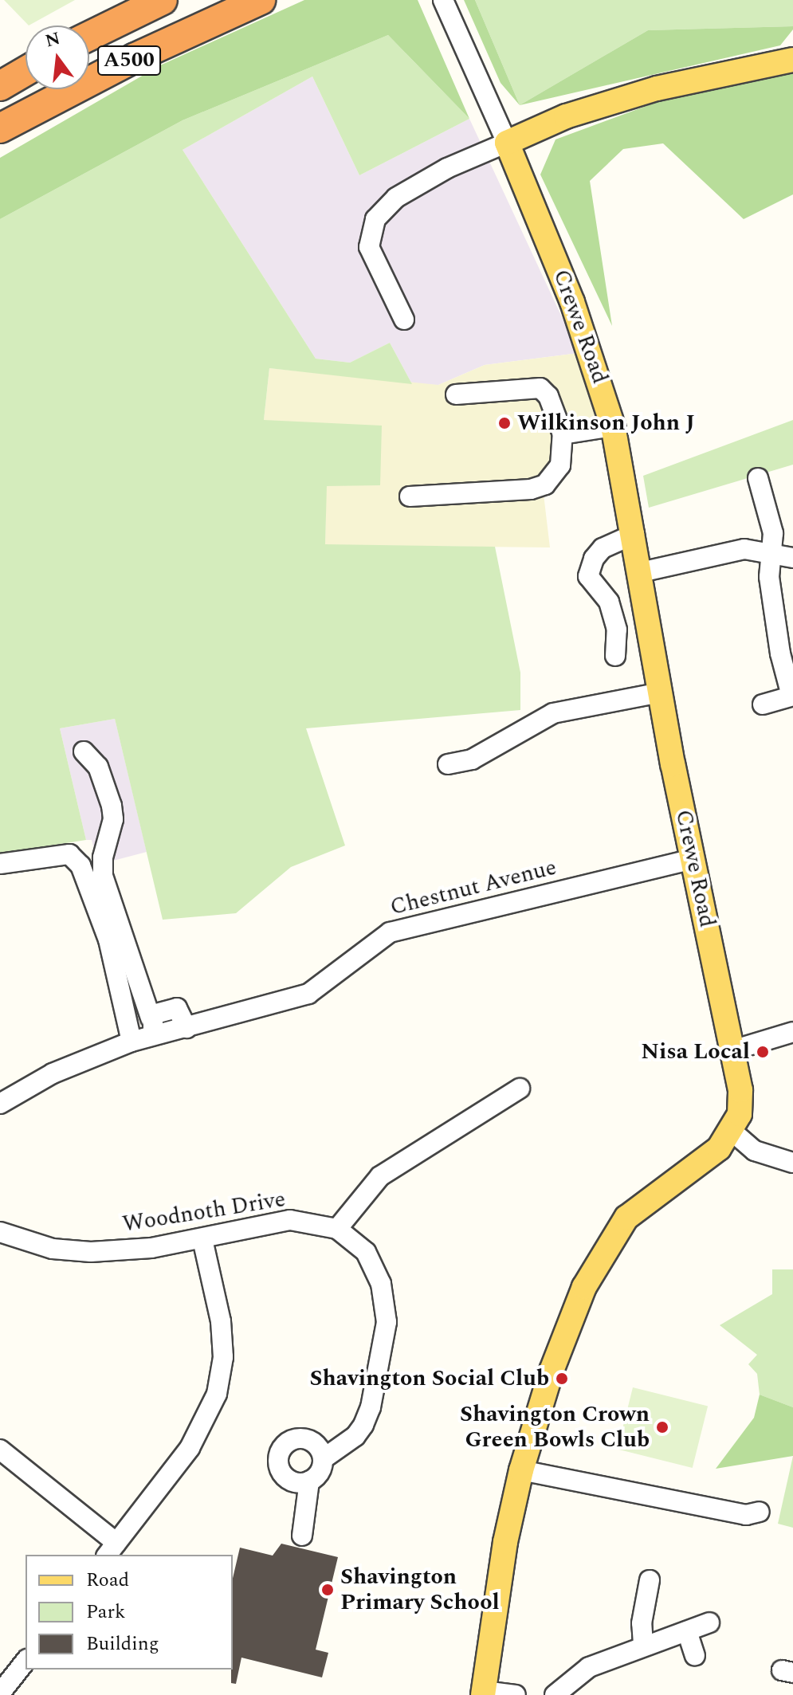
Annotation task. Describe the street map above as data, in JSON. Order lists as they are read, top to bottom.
{
  "streets": {
    "highway": ["A500"],
    "main road": ["Crewe Road"],
    "street": ["Chestnut Avenue", "Woodnoth Drive"]
  },
  "crossings": [
    ["Crewe Road", "Chestnut Avenue"]
  ],
  "places": [
    "Wilkinson John J",
    "Nisa Local",
    "Shavington Social Club",
    "Shavington Crown Green Bowls Club",
    "Shavington Primary School"
  ],
  "legend": ["Road", "Park", "Building"],
  "north": "top"
}
